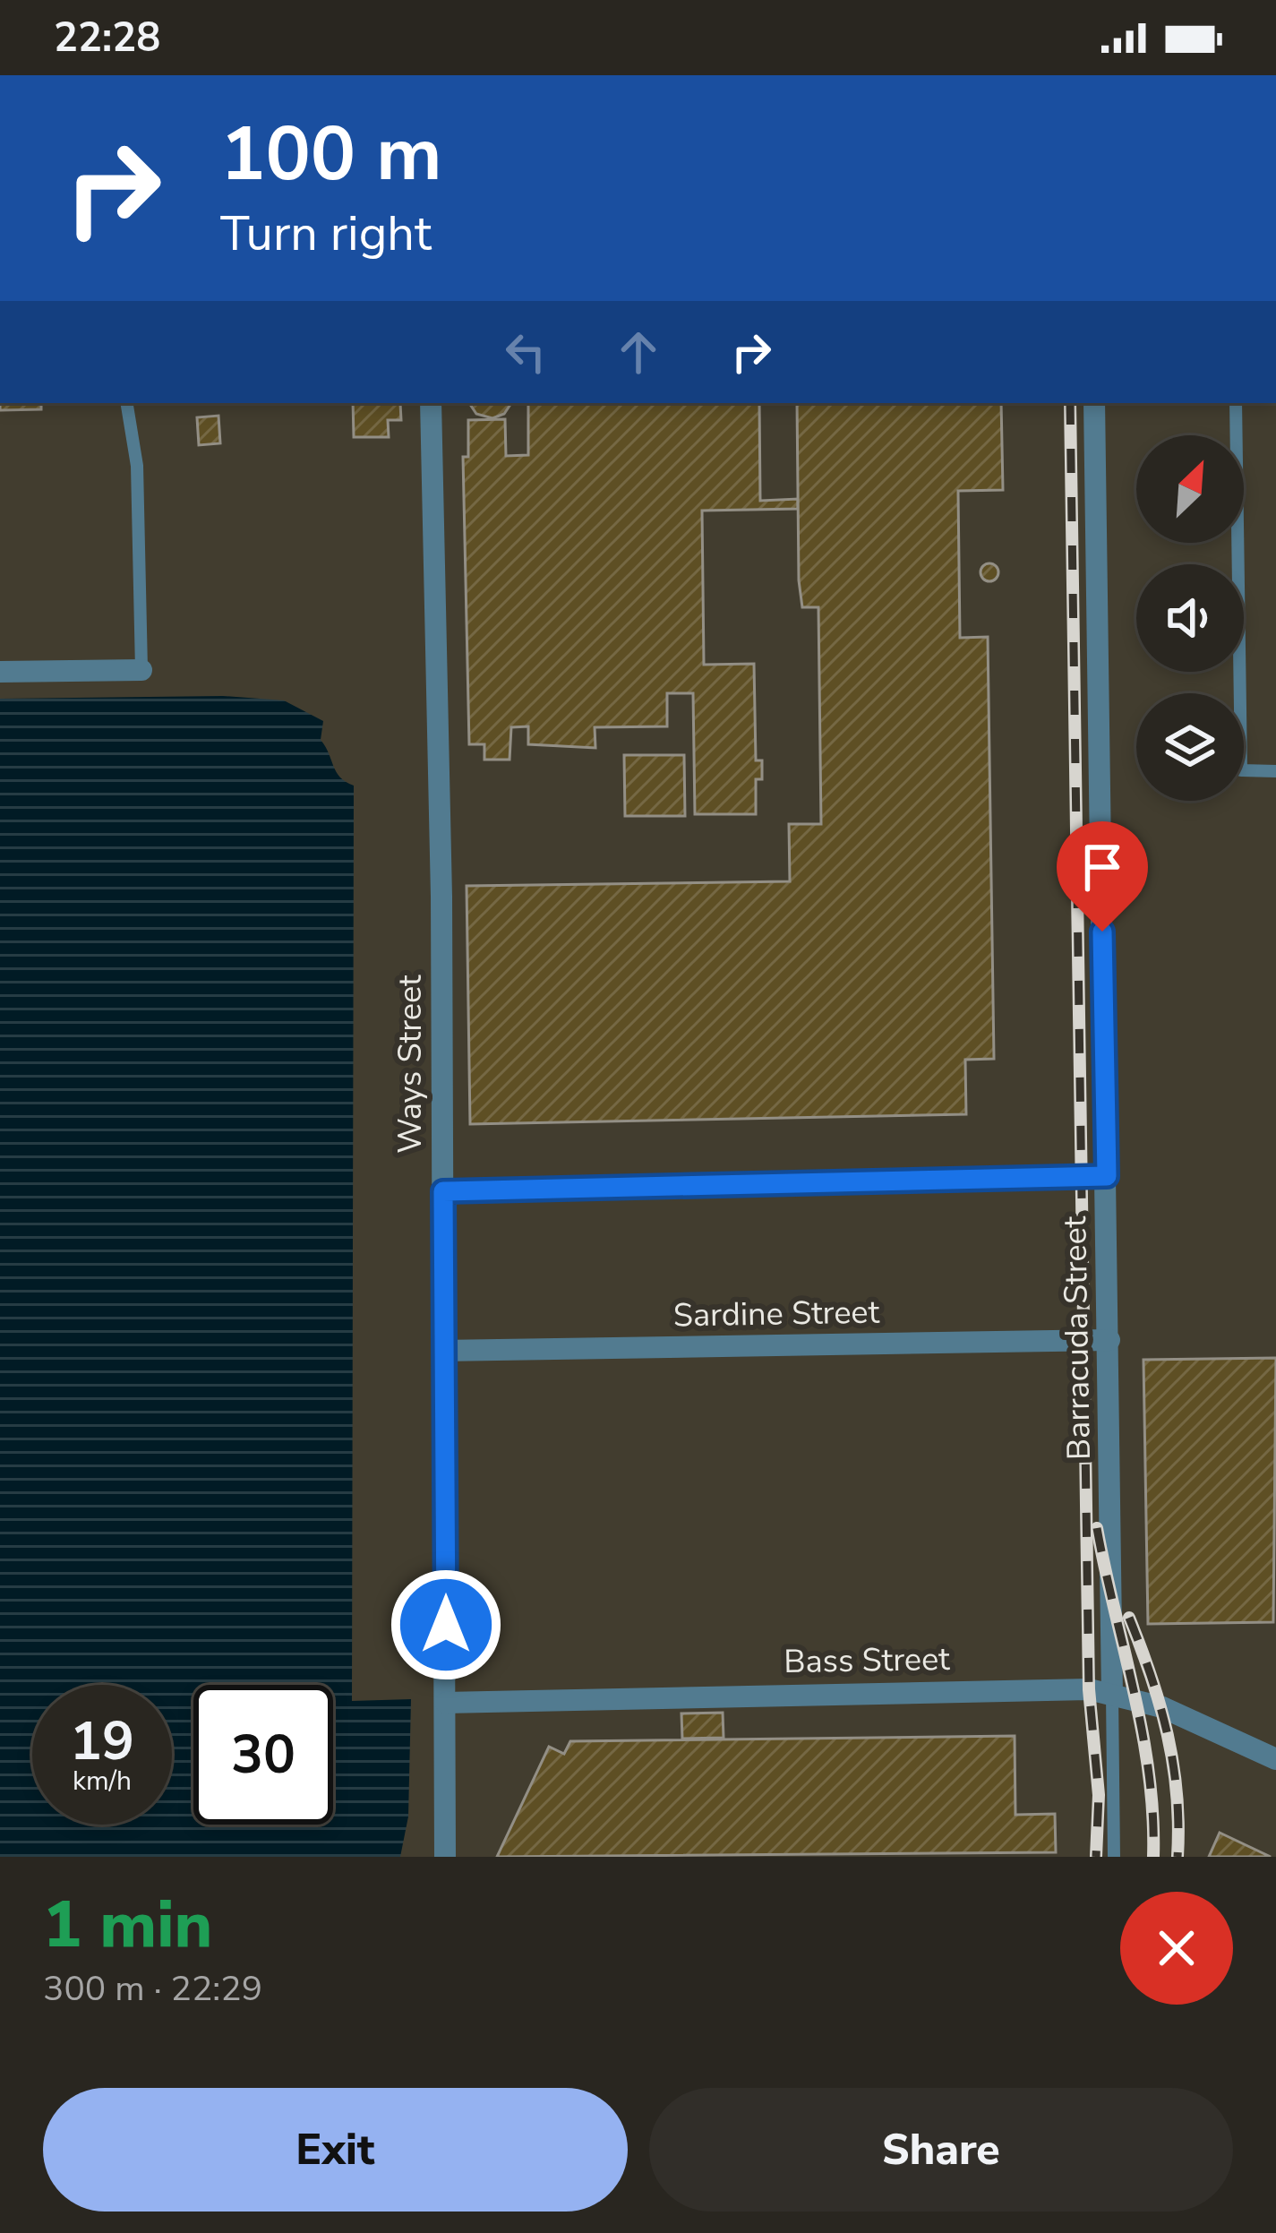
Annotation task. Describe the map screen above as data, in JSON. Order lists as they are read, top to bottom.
{
  "streets": {
    "street": [
      "Ways Street",
      "Sardine Street",
      "Barracuda Street",
      "Bass Street"
    ]
  },
  "crossings": [
    ["Ways Street", "Sardine Street"],
    ["Ways Street", "Bass Street"],
    ["Sardine Street", "Barracuda Street"],
    ["Barracuda Street", "Bass Street"]
  ],
  "north": "top right",
  "page": {
    "status": "22:28",
    "turn": ["100 m", "Turn right"],
    "speed": "19 km/h",
    "limit": "30",
    "heading": ["1 min", "300 m · 22:29"],
    "buttons": ["Exit", "Share"]
  }
}
